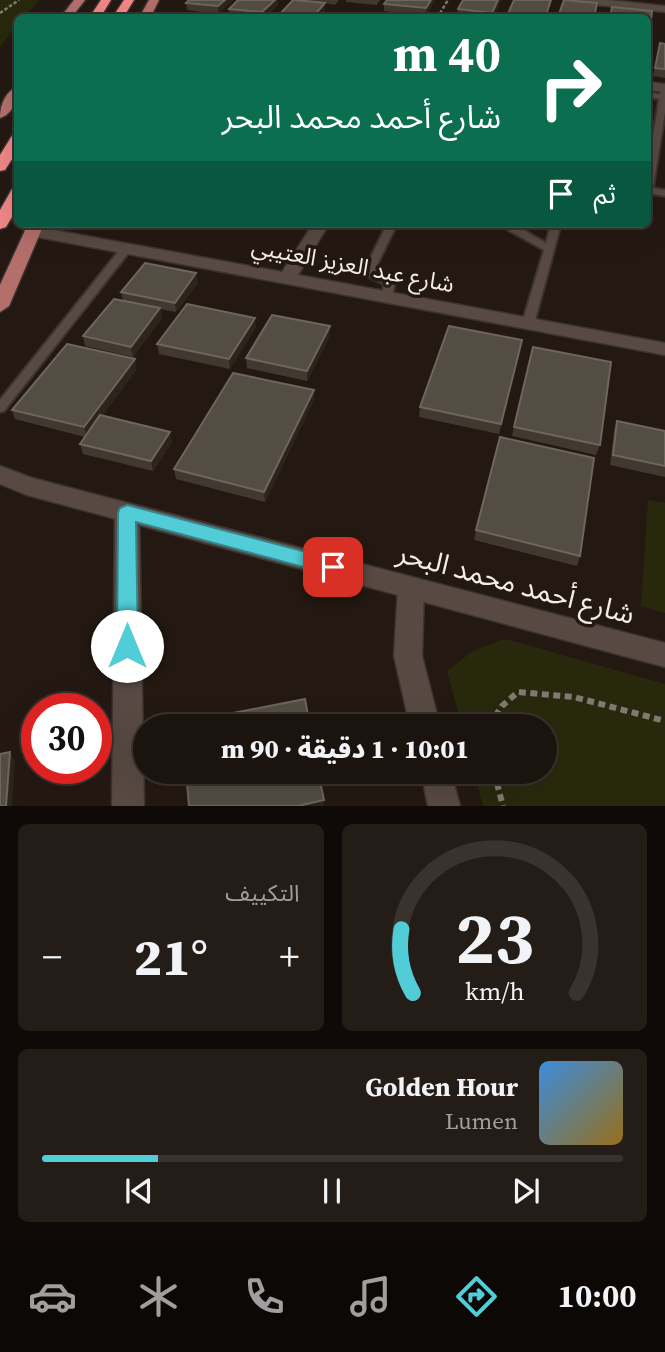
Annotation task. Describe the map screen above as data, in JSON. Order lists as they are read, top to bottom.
{
  "streets": {
    "street": ["شارع عبد العزيز العتيبي", "شارع أحمد محمد البحر"]
  },
  "page": {
    "turn": ["40 m", "شارع أحمد محمد البحر"],
    "then": "ثم",
    "limit": "30",
    "trip": "10:01 · 1 دقيقة · 90 m",
    "tile": "التكييف",
    "heat": ["−", "21°", "+"],
    "song": ["Golden Hour", "Lumen"],
    "tabs": "10:00",
    "gauge": ["23", "km/h"]
  }
}
